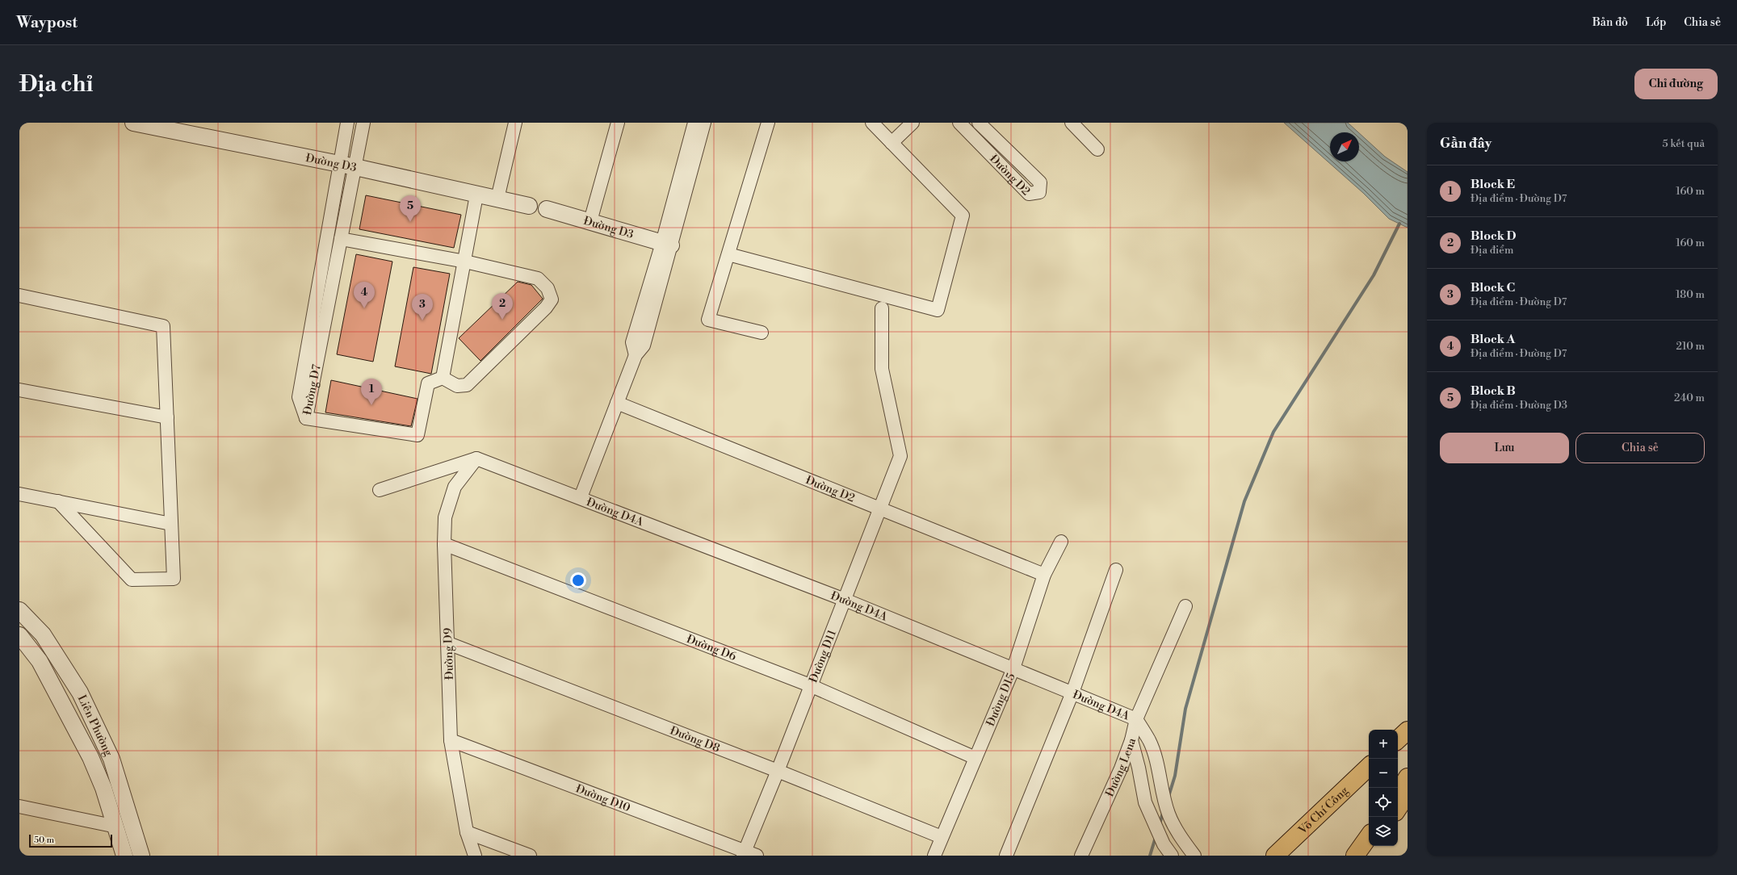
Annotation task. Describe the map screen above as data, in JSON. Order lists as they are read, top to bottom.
{
  "streets": {
    "main road": ["Võ Chí Công"],
    "street": [
      "Đường D3",
      "Đường D2",
      "Đường D7",
      "Đường D4A",
      "Đường D6",
      "Đường D9",
      "Đường D11",
      "Đường D15",
      "Liên Phường",
      "Đường D8",
      "Đường Lena",
      "Đường D10"
    ]
  },
  "crossings": [
    ["Đường D3", "Đường D7"],
    ["Đường D2", "Đường D11"],
    ["Đường D2", "Đường D15"],
    ["Đường D4A", "Đường D9"],
    ["Đường D4A", "Đường D11"],
    ["Đường D4A", "Đường D15"],
    ["Đường D4A", "Đường Lena"],
    ["Đường D6", "Đường D9"],
    ["Đường D6", "Đường D11"],
    ["Đường D6", "Đường D15"],
    ["Đường D9", "Đường D8"],
    ["Đường D9", "Đường D10"],
    ["Đường D11", "Đường D8"],
    ["Đường D11", "Đường D10"],
    ["Đường D15", "Đường D8"]
  ],
  "scale_bar": "50 m",
  "north": "top right",
  "page": {
    "header": "Waypost",
    "nav": ["Bản đồ", "Lớp", "Chia sẻ"],
    "buttons": [
      "Chỉ đường",
      ["Lưu", "Chia sẻ"]
    ],
    "title": "Địa chỉ",
    "heading": ["Gần đây", "5 kết quả"],
    "list": [
      {
        "mark": "1",
        "name": "Block E",
        "note": "Địa điểm · Đường D7",
        "value": "160 m"
      },
      {
        "mark": "2",
        "name": "Block D",
        "note": "Địa điểm",
        "value": "160 m"
      },
      {
        "mark": "3",
        "name": "Block C",
        "note": "Địa điểm · Đường D7",
        "value": "180 m"
      },
      {
        "mark": "4",
        "name": "Block A",
        "note": "Địa điểm · Đường D7",
        "value": "210 m"
      },
      {
        "mark": "5",
        "name": "Block B",
        "note": "Địa điểm · Đường D3",
        "value": "240 m"
      }
    ],
    "pins": [
      "5",
      "4",
      "2",
      "3",
      "1"
    ],
    "map_buttons": ["+", "−"],
    "scale": "50 m"
  }
}
